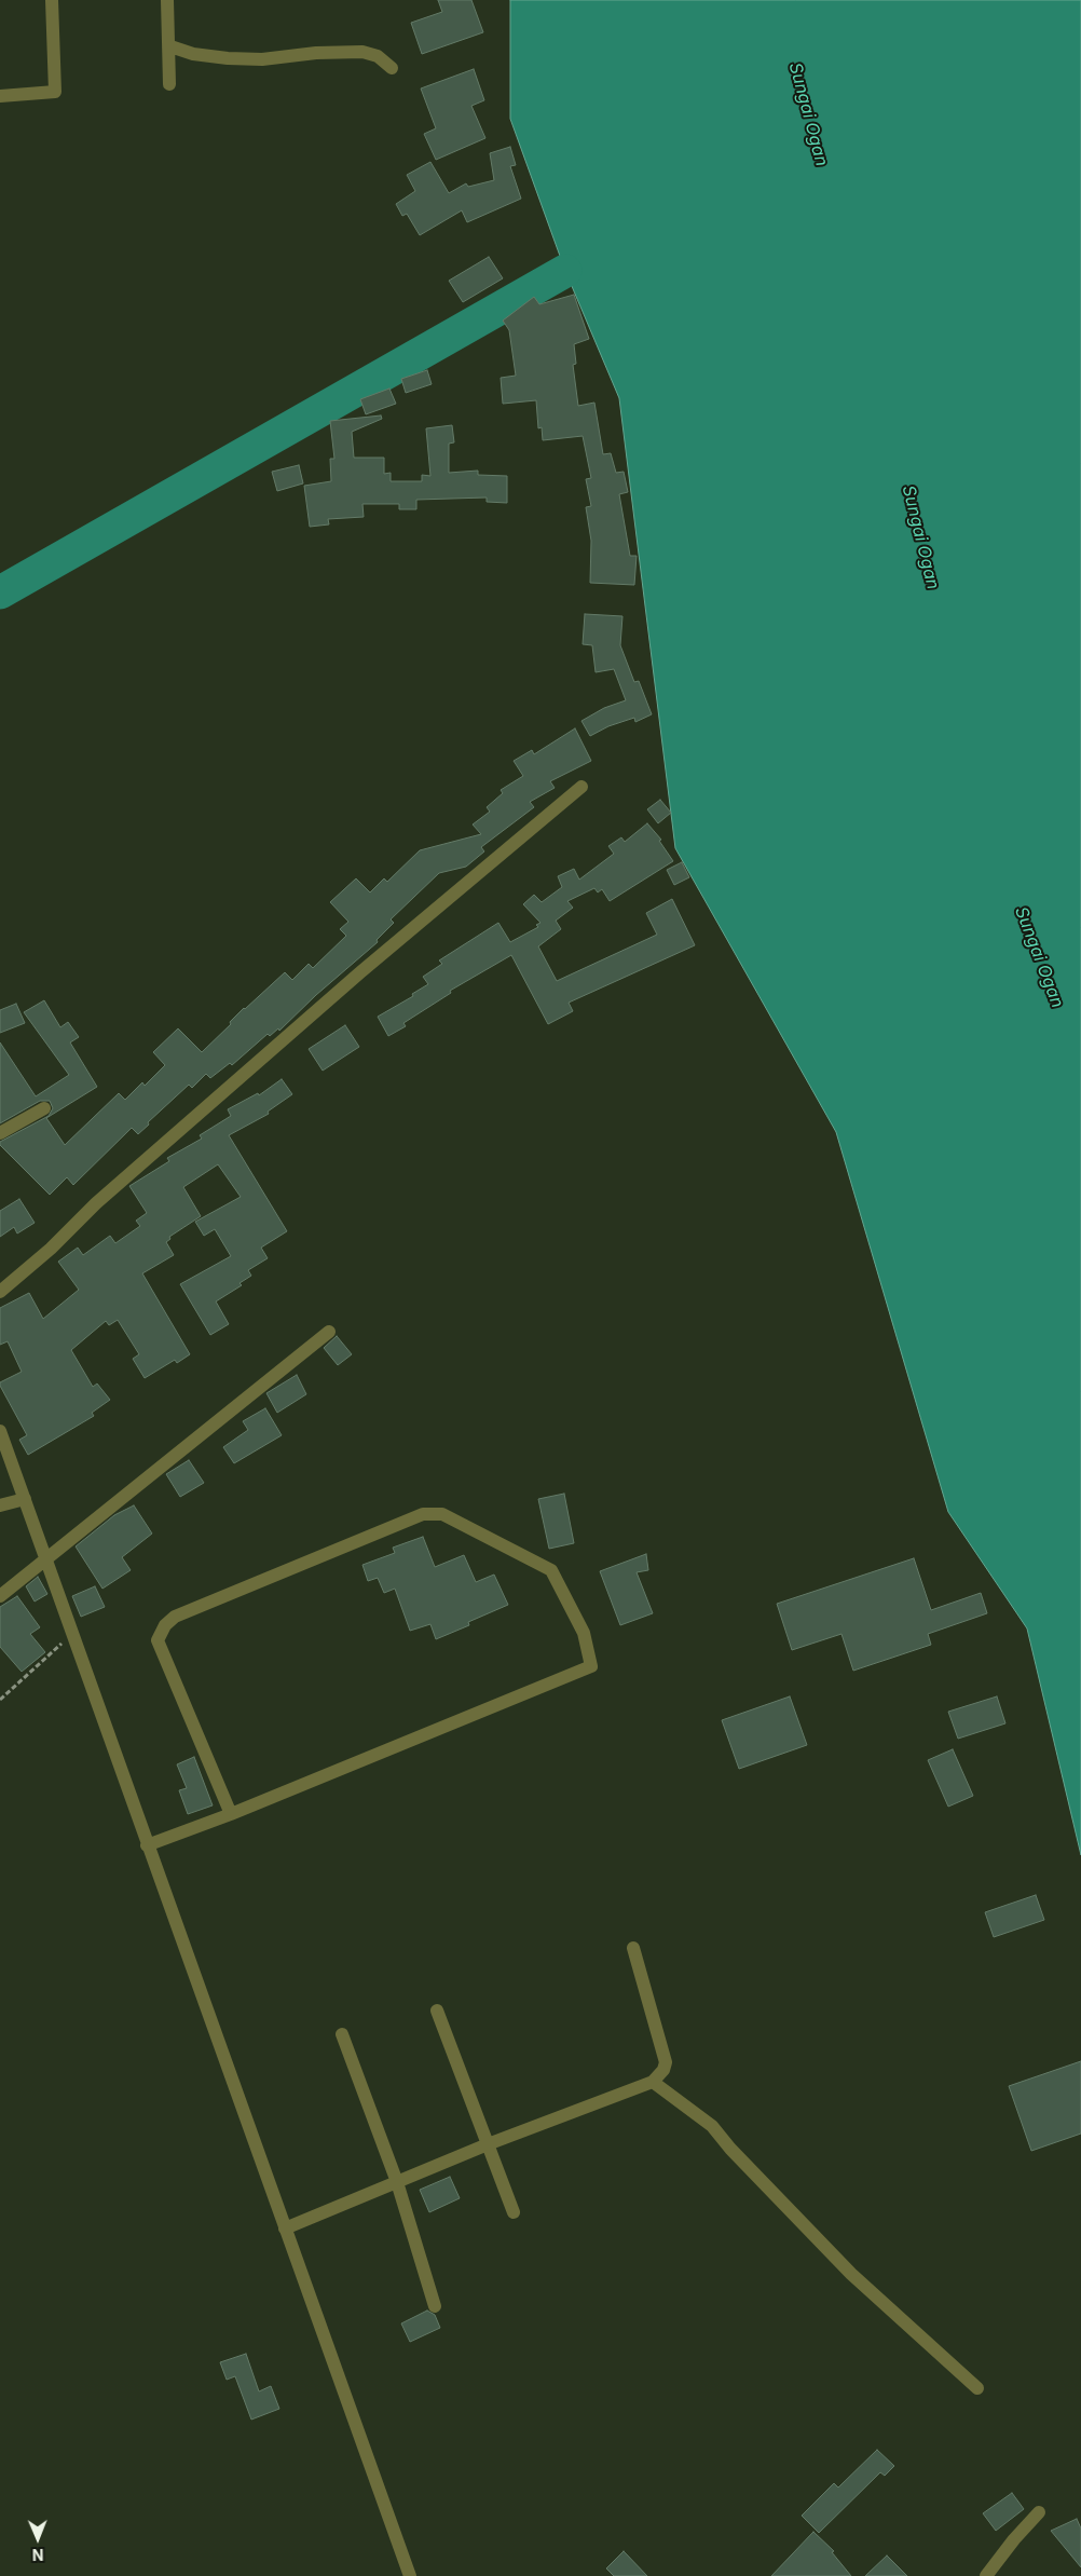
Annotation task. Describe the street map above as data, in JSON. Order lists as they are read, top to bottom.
{
  "water": ["Sungai Ogan"],
  "north": "bottom"
}
